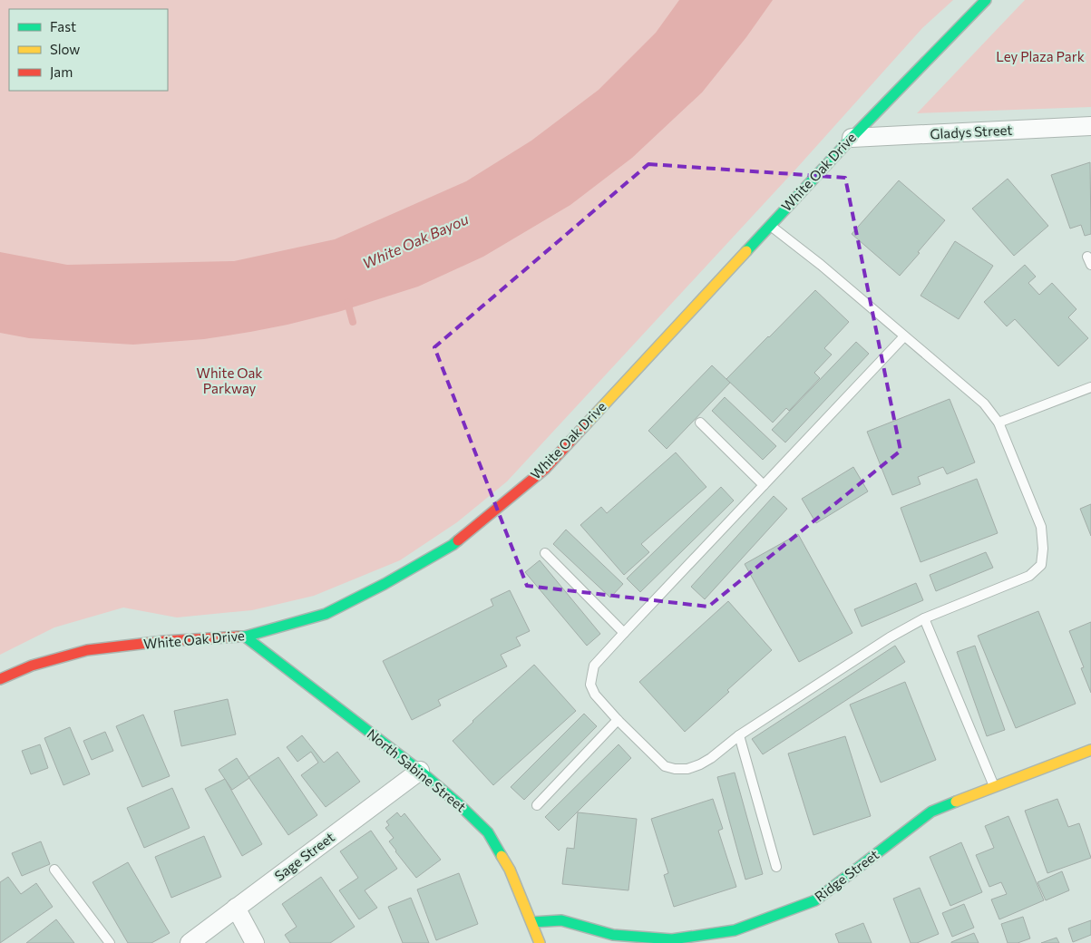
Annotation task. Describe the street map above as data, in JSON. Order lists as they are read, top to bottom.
{
  "streets": {
    "main road": ["White Oak Drive", "North Sabine Street", "Ridge Street"],
    "street": ["Gladys Street", "Sage Street"]
  },
  "crossings": [
    ["Gladys Street", "White Oak Drive"],
    ["White Oak Drive", "North Sabine Street"],
    ["North Sabine Street", "Sage Street"],
    ["North Sabine Street", "Ridge Street"]
  ],
  "water": ["White Oak Bayou"],
  "parks": ["Ley Plaza Park", "White Oak Parkway"],
  "legend": ["Fast", "Slow", "Jam"]
}
